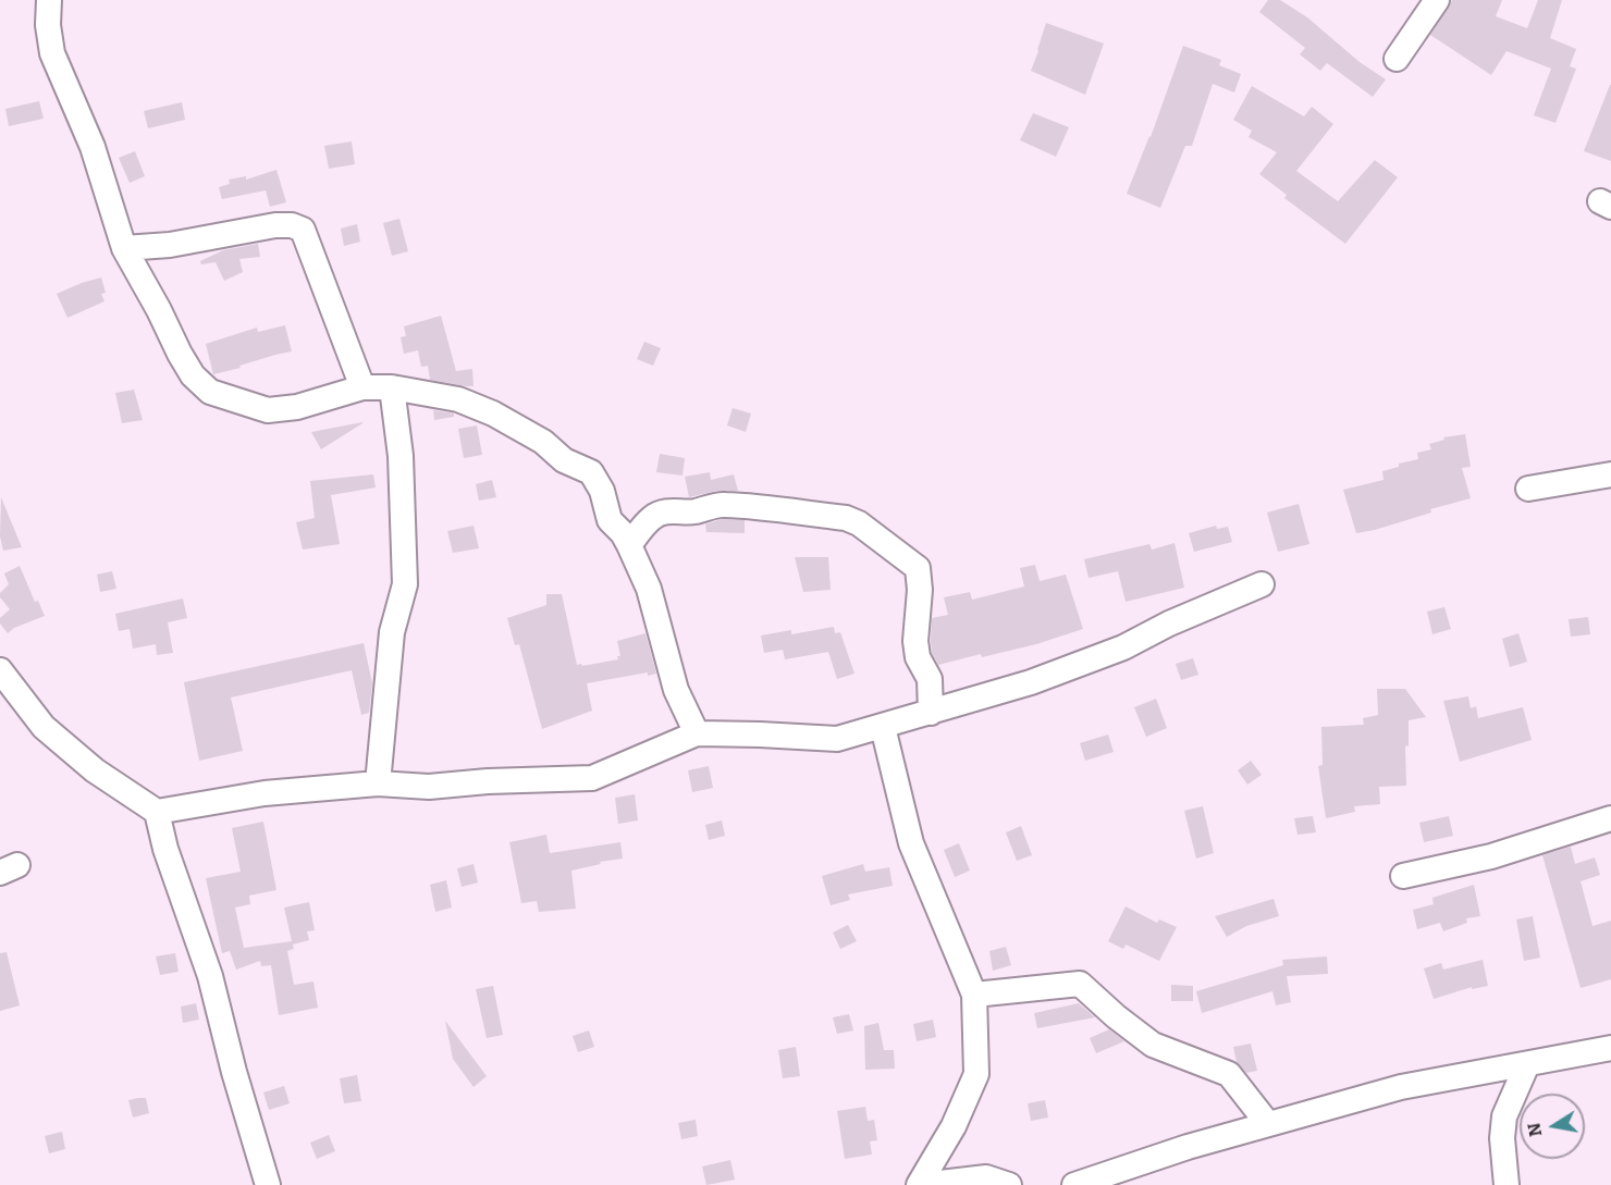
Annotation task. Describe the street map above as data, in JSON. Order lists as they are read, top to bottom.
{
  "north": "left"
}
